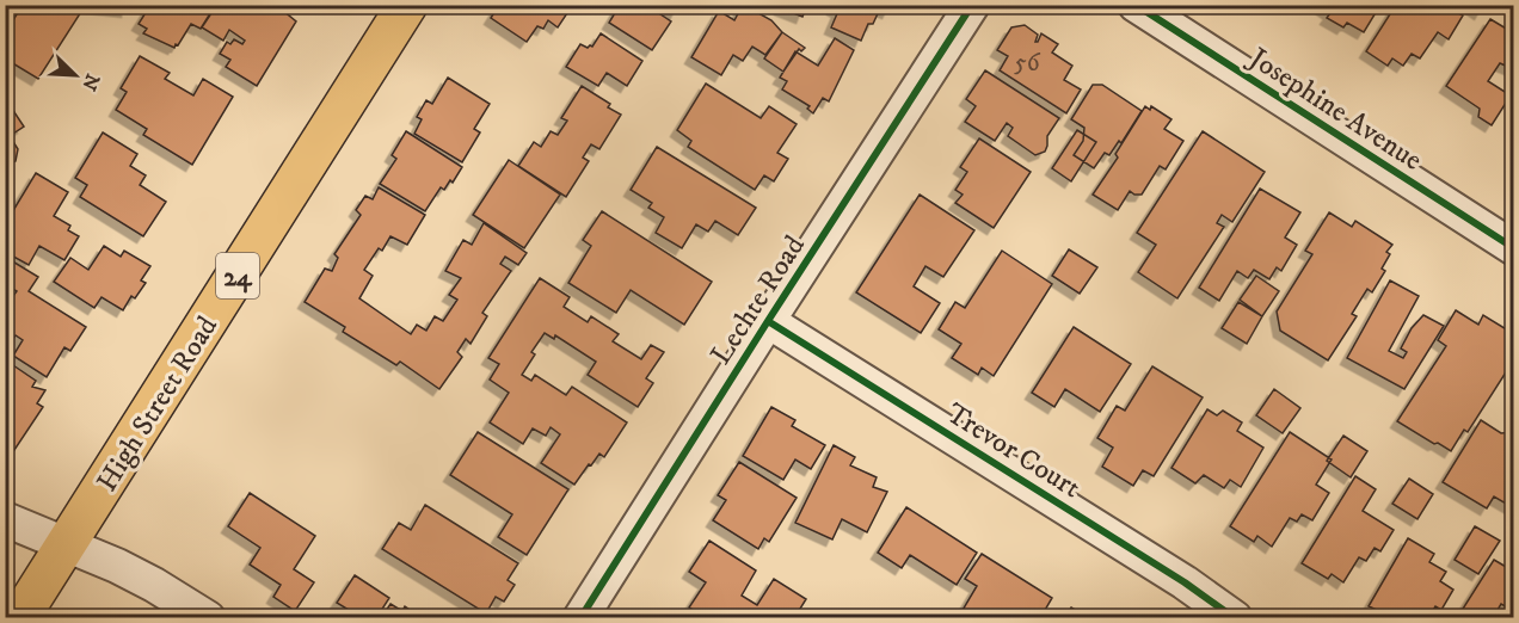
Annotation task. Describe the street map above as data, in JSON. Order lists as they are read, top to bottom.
{
  "streets": {
    "main road": ["24", "High Street Road"],
    "street": ["Josephine Avenue", "Lechte Road", "Trevor Court"]
  },
  "crossings": [
    ["Lechte Road", "Trevor Court"]
  ],
  "house_numbers": ["56"],
  "north": "bottom right"
}
